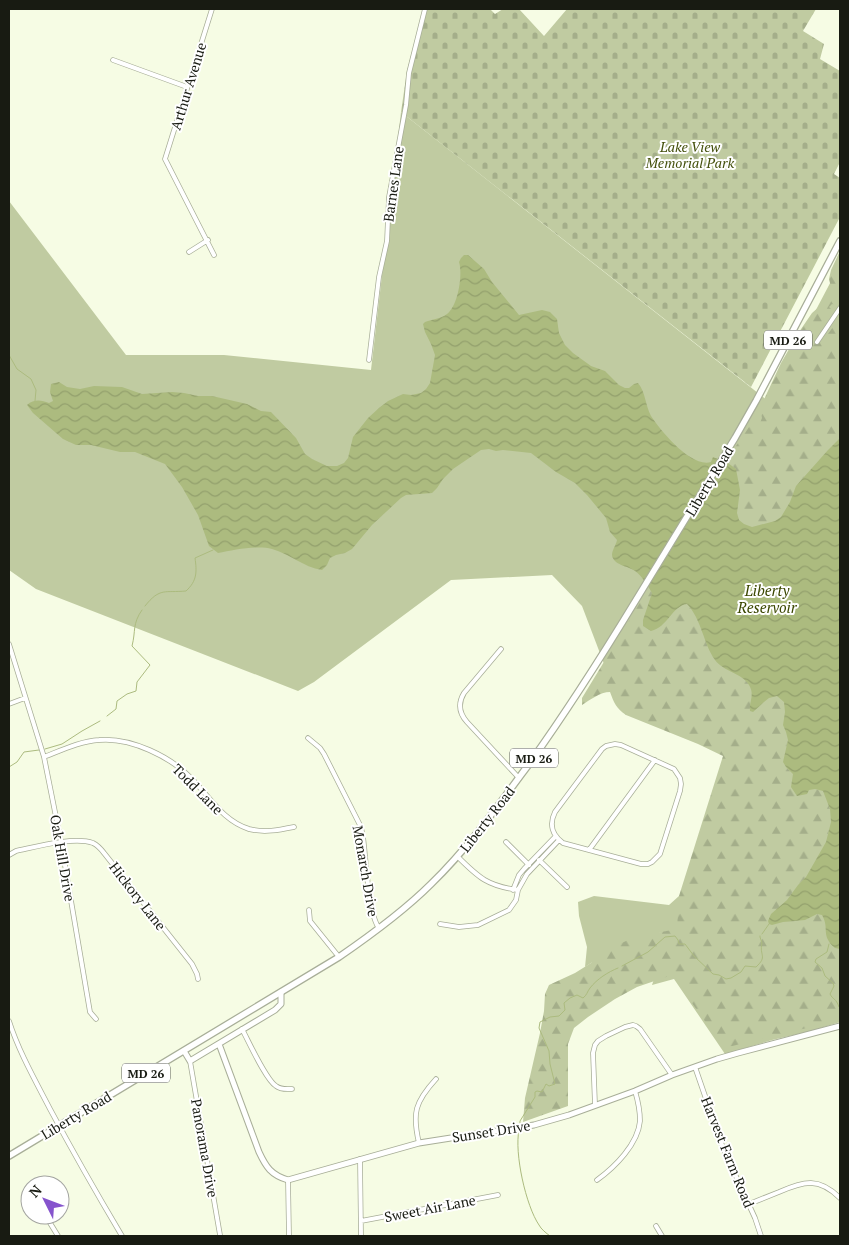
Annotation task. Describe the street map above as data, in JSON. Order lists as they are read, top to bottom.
{
  "streets": {
    "main road": ["MD 26", "Liberty Road"],
    "street": [
      "Arthur Avenue",
      "Barnes Lane",
      "Todd Lane",
      "Oak Hill Drive",
      "Monarch Drive",
      "Hickory Lane",
      "Sunset Drive",
      "Panorama Drive",
      "Harvest Farm Road",
      "Sweet Air Lane"
    ]
  },
  "crossings": [
    ["Liberty Road", "Monarch Drive"],
    ["Todd Lane", "Oak Hill Drive"],
    ["Oak Hill Drive", "Hickory Lane"],
    ["Sunset Drive", "Harvest Farm Road"]
  ],
  "water": ["Liberty Reservoir"],
  "parks": ["Lake View Memorial Park"],
  "north": "top left"
}
